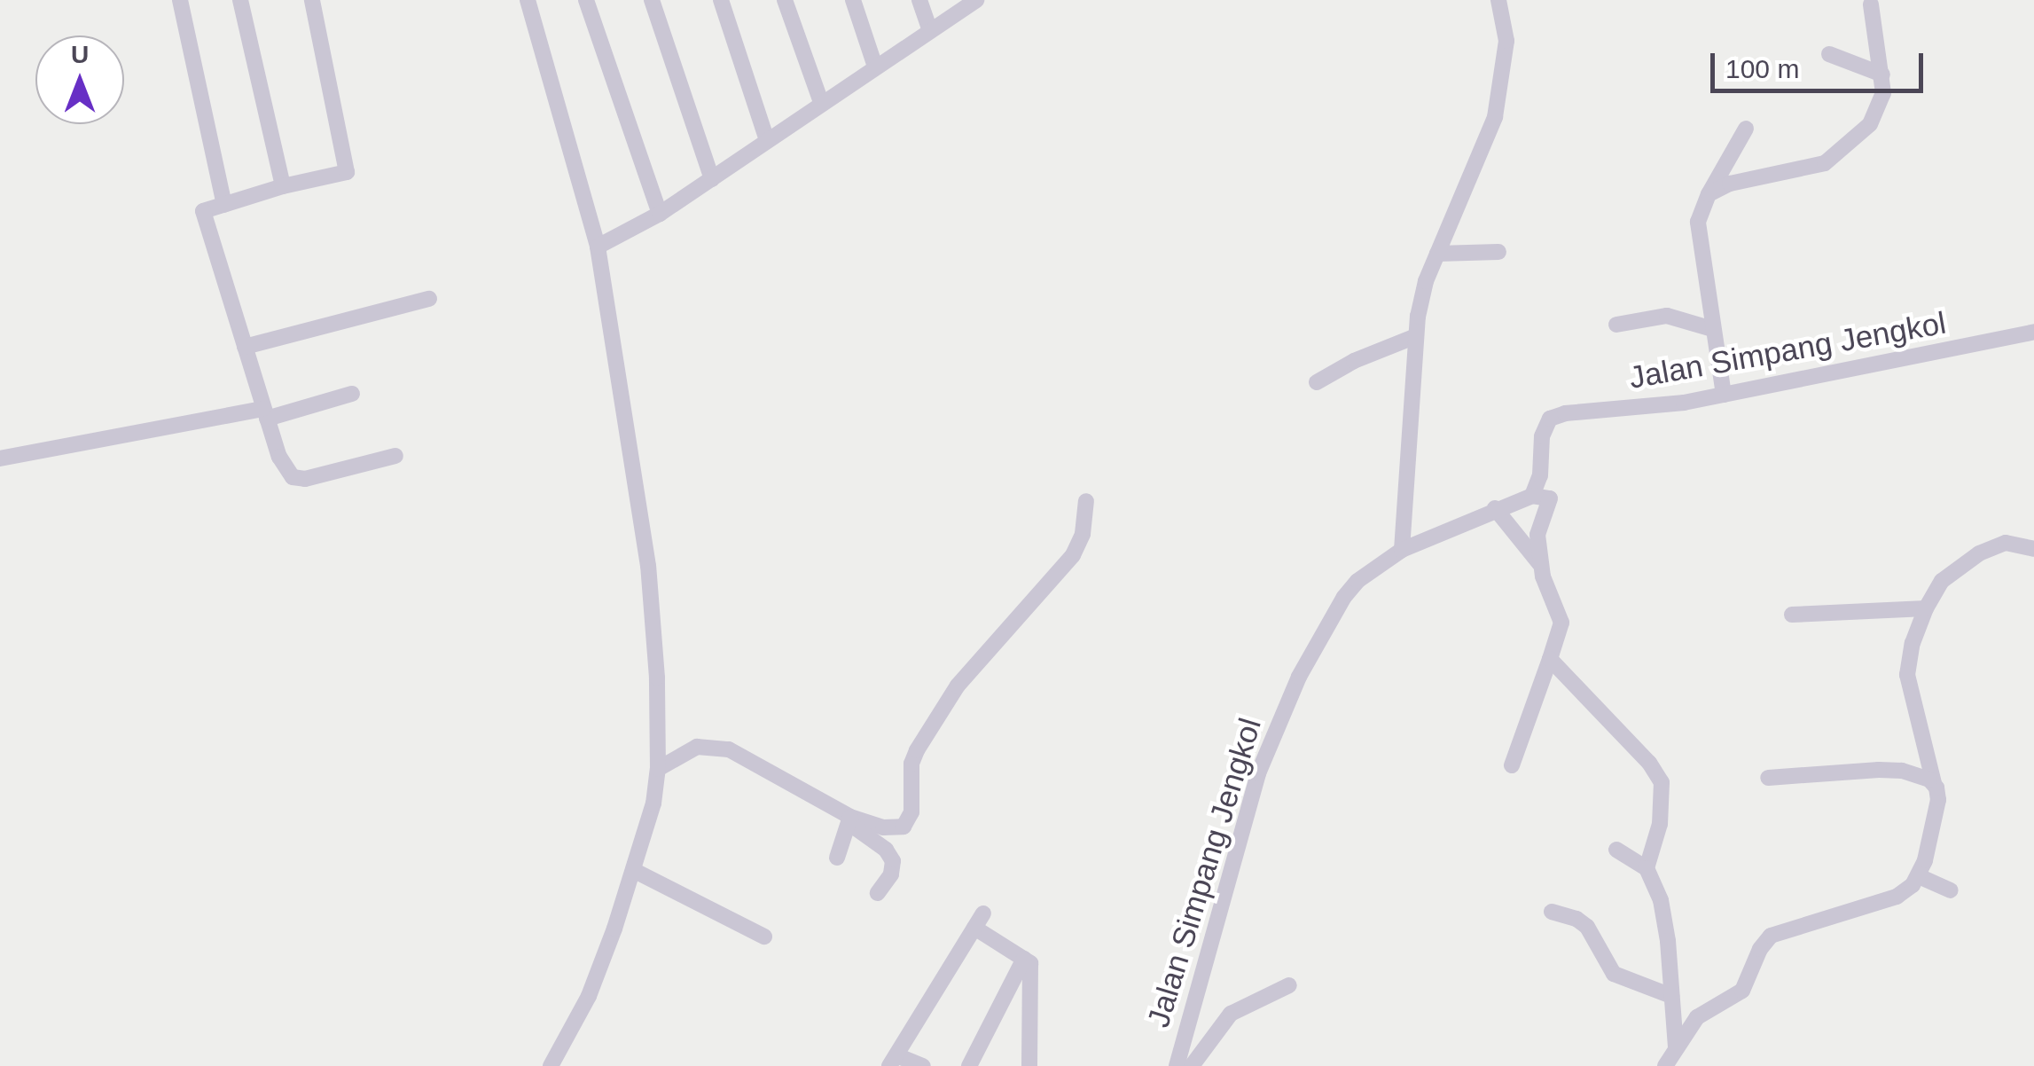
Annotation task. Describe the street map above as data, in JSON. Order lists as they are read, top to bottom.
{
  "streets": {
    "street": ["Jalan Simpang Jengkol"]
  },
  "scale_bar": "100 m",
  "north": "top"
}
